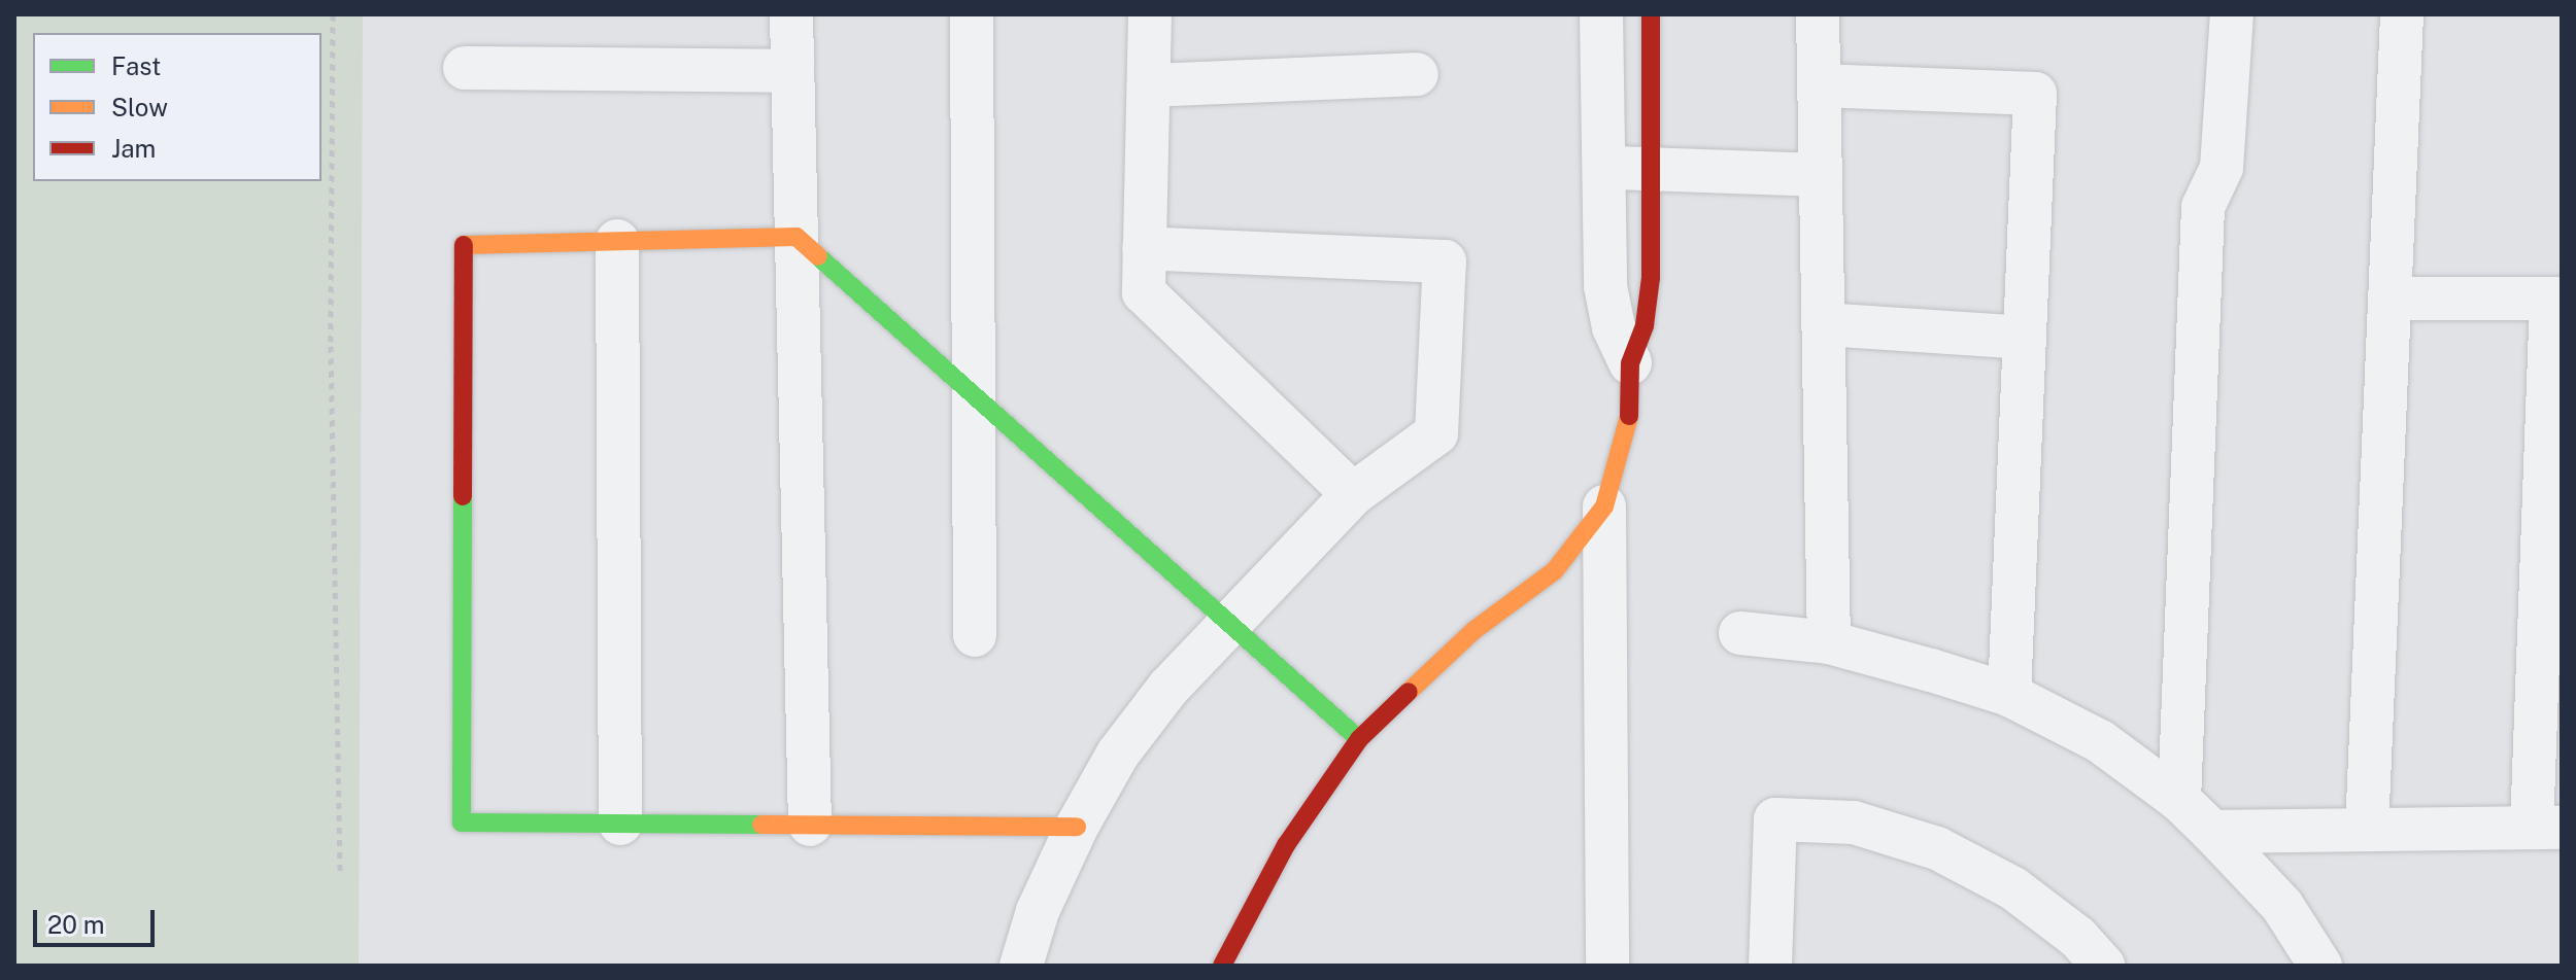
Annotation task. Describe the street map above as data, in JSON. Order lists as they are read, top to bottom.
{
  "legend": ["Fast", "Slow", "Jam"],
  "scale_bar": "20 m"
}
